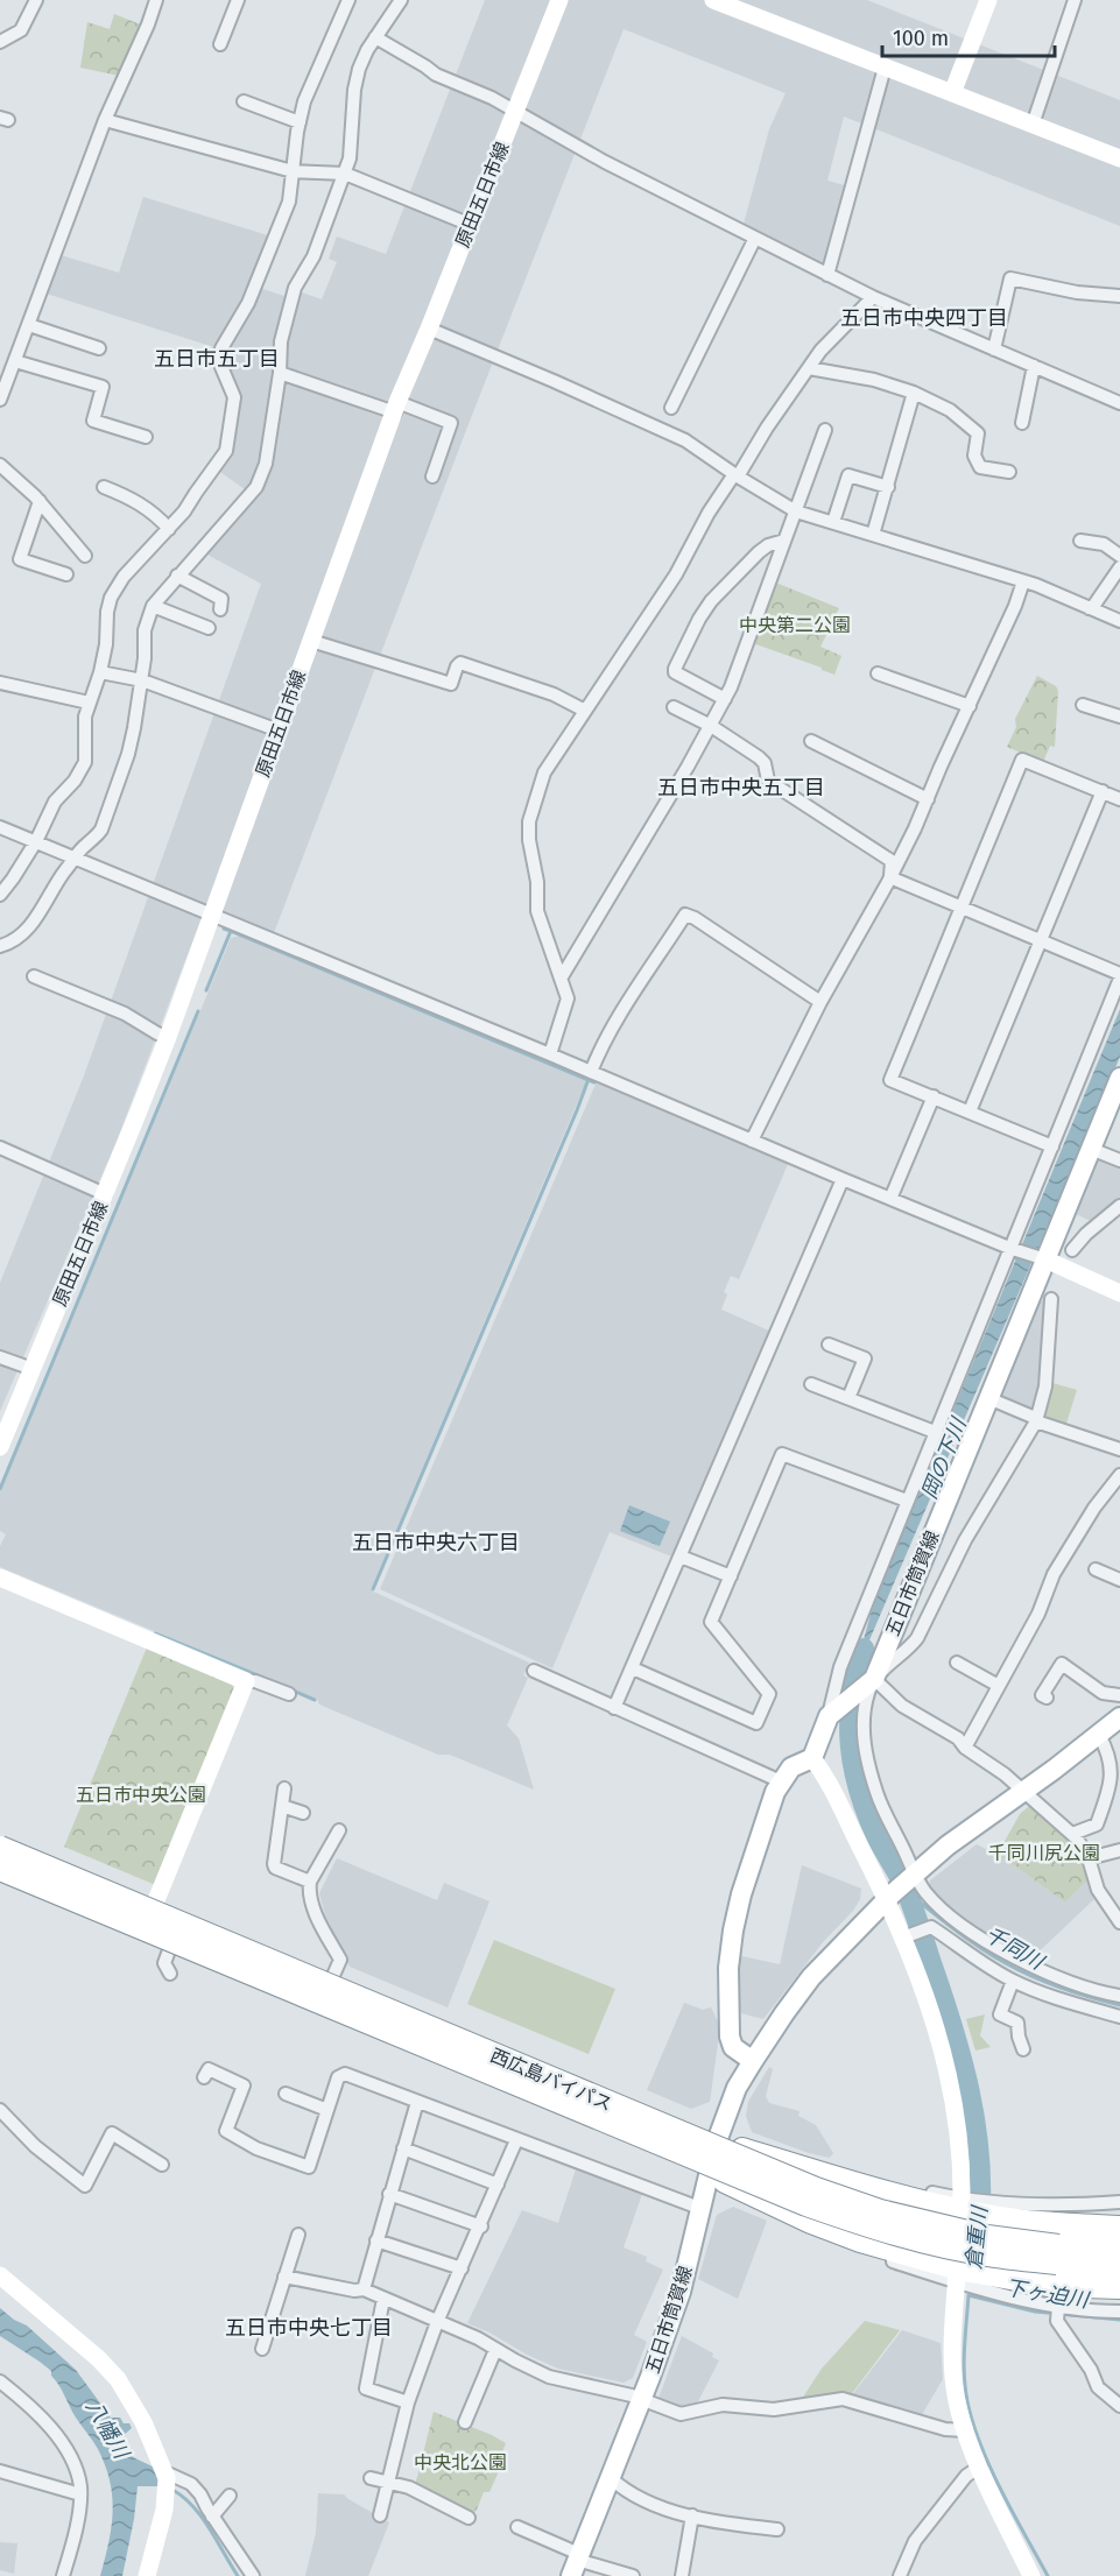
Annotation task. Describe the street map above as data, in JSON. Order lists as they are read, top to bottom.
{
  "streets": {
    "highway": ["西広島バイパス"],
    "main road": ["五日市筒賀線"],
    "street": ["原田五日市線"]
  },
  "crossings": [
    ["五日市筒賀線", "西広島バイパス"]
  ],
  "districts": [
    "五日市中央四丁目",
    "五日市五丁目",
    "五日市中央五丁目",
    "五日市中央六丁目",
    "五日市中央七丁目"
  ],
  "water": [
    "岡の下川",
    "千同川",
    "倉重川",
    "下ヶ迫川",
    "八幡川"
  ],
  "parks": [
    "中央第二公園",
    "五日市中央公園",
    "千同川尻公園",
    "中央北公園"
  ],
  "scale_bar": "100 m"
}
